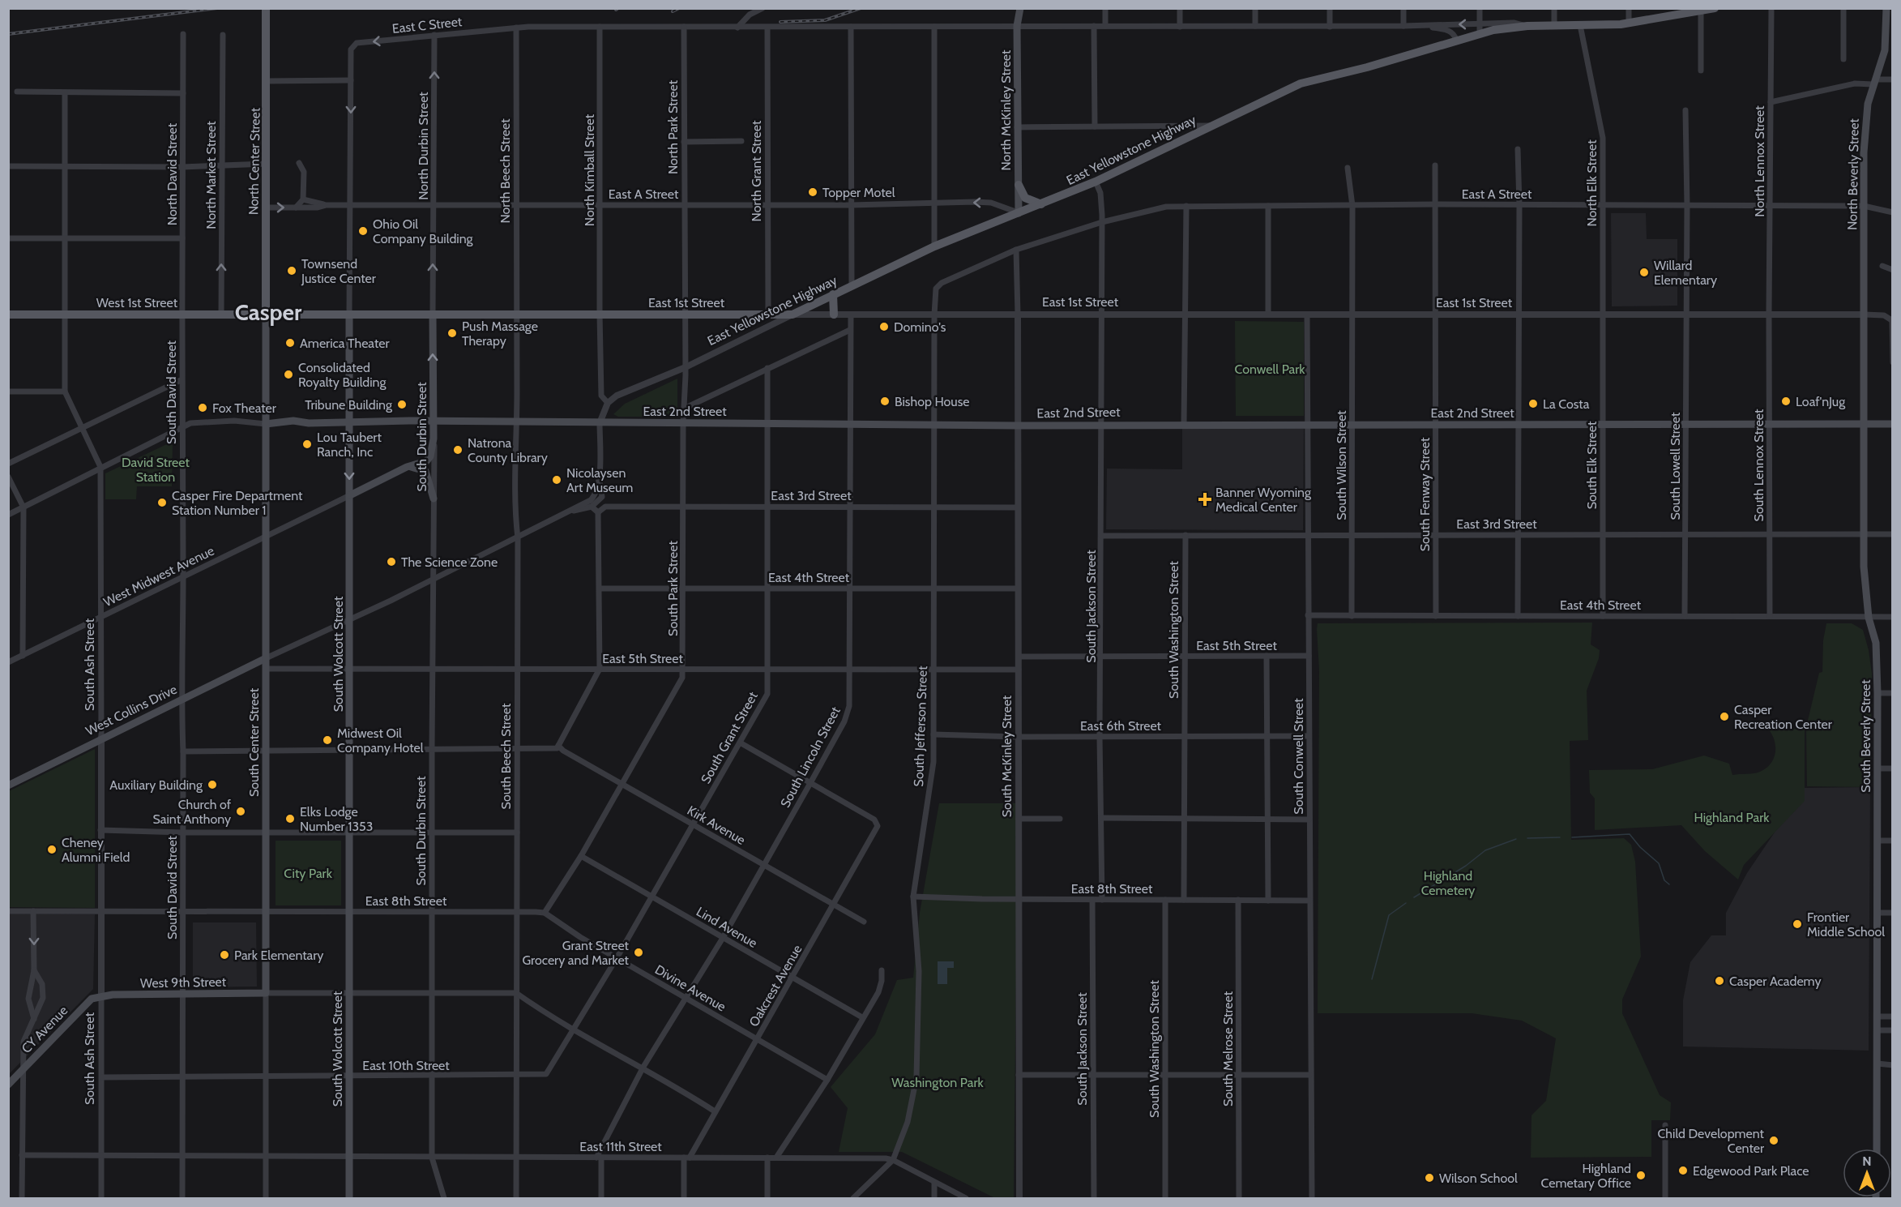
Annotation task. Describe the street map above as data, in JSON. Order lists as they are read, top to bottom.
{
  "streets": {
    "main road": [
      "North McKinley Street",
      "East Yellowstone Highway",
      "North Center Street",
      "North Beverly Street",
      "East 1st Street",
      "West 1st Street",
      "East 2nd Street",
      "South Durbin Street",
      "South Wolcott Street",
      "West Collins Drive",
      "South Beverly Street",
      "South Center Street",
      "West 9th Street",
      "CY Avenue"
    ],
    "street": [
      "East C Street",
      "North Park Street",
      "North Durbin Street",
      "North Lennox Street",
      "North Kimball Street",
      "North Beech Street",
      "North Grant Street",
      "North David Street",
      "North Market Street",
      "North Elk Street",
      "East A Street",
      "South David Street",
      "South Wilson Street",
      "South Elk Street",
      "South Lennox Street",
      "South Lowell Street",
      "South Fenway Street",
      "East 3rd Street",
      "West Midwest Avenue",
      "East 4th Street",
      "South Park Street",
      "South Jackson Street",
      "South Washington Street",
      "East 5th Street",
      "South Ash Street",
      "East 6th Street",
      "South Jefferson Street",
      "South Grant Street",
      "South Beech Street",
      "South McKinley Street",
      "South Conwell Street",
      "South Lincoln Street",
      "Kirk Avenue",
      "East 8th Street",
      "Lind Avenue",
      "Oakcrest Avenue",
      "Divine Avenue",
      "South Melrose Street",
      "East 10th Street",
      "East 11th Street"
    ]
  },
  "crossings": [
    ["East C Street", "North McKinley Street"],
    ["East C Street", "North Park Street"],
    ["East C Street", "North Durbin Street"],
    ["East C Street", "East Yellowstone Highway"],
    ["East C Street", "North Kimball Street"],
    ["East C Street", "North Beech Street"],
    ["East C Street", "North Grant Street"],
    ["North McKinley Street", "East Yellowstone Highway"],
    ["North McKinley Street", "East A Street"],
    ["North Park Street", "East A Street"],
    ["North Park Street", "East 1st Street"],
    ["North Park Street", "South Park Street"],
    ["North Durbin Street", "East A Street"],
    ["North Durbin Street", "East 1st Street"],
    ["North Durbin Street", "South Durbin Street"],
    ["East Yellowstone Highway", "North Kimball Street"],
    ["East Yellowstone Highway", "North Elk Street"],
    ["East Yellowstone Highway", "East A Street"],
    ["East Yellowstone Highway", "East 1st Street"],
    ["East Yellowstone Highway", "South Park Street"],
    ["East Yellowstone Highway", "South Jackson Street"],
    ["North Center Street", "East A Street"],
    ["North Center Street", "East 1st Street"],
    ["North Center Street", "West 1st Street"],
    ["North Center Street", "South Center Street"],
    ["North Lennox Street", "East A Street"],
    ["North Lennox Street", "East 1st Street"],
    ["North Lennox Street", "South Lennox Street"],
    ["North Kimball Street", "East A Street"],
    ["North Kimball Street", "East 1st Street"],
    ["North Beech Street", "East A Street"],
    ["North Beech Street", "East 1st Street"],
    ["North Beech Street", "South Beech Street"],
    ["North Grant Street", "East A Street"],
    ["North Grant Street", "East 1st Street"],
    ["North David Street", "West 1st Street"],
    ["North David Street", "South David Street"],
    ["North Beverly Street", "East A Street"],
    ["North Beverly Street", "East 1st Street"],
    ["North Beverly Street", "South Beverly Street"],
    ["North Market Street", "West 1st Street"],
    ["North Elk Street", "East A Street"],
    ["North Elk Street", "East 1st Street"],
    ["North Elk Street", "South Elk Street"],
    ["East A Street", "South Wilson Street"],
    ["East A Street", "South Lowell Street"],
    ["East A Street", "South Fenway Street"],
    ["East A Street", "South Jackson Street"],
    ["East A Street", "South Jefferson Street"],
    ["East 1st Street", "West 1st Street"],
    ["East 1st Street", "South Durbin Street"],
    ["East 1st Street", "South Wilson Street"],
    ["East 1st Street", "South Elk Street"],
    ["East 1st Street", "South Lennox Street"],
    ["East 1st Street", "South Lowell Street"],
    ["East 1st Street", "South Fenway Street"],
    ["East 1st Street", "South Park Street"],
    ["East 1st Street", "South Jackson Street"],
    ["East 1st Street", "South Wolcott Street"],
    ["East 1st Street", "South Jefferson Street"],
    ["East 1st Street", "South Beverly Street"],
    ["East 1st Street", "South Center Street"],
    ["East 1st Street", "South Beech Street"],
    ["East 1st Street", "South McKinley Street"],
    ["East 1st Street", "South Conwell Street"],
    ["East 1st Street", "South Lincoln Street"],
    ["West 1st Street", "South David Street"],
    ["West 1st Street", "South Ash Street"],
    ["West 1st Street", "South Center Street"],
    ["South David Street", "West Midwest Avenue"],
    ["South David Street", "West Collins Drive"],
    ["South David Street", "East 8th Street"],
    ["South David Street", "West 9th Street"],
    ["South David Street", "East 10th Street"],
    ["South David Street", "East 11th Street"],
    ["East 2nd Street", "South Durbin Street"],
    ["East 2nd Street", "South Wilson Street"],
    ["East 2nd Street", "South Elk Street"],
    ["East 2nd Street", "South Lennox Street"],
    ["East 2nd Street", "South Lowell Street"],
    ["East 2nd Street", "South Fenway Street"],
    ["East 2nd Street", "South Park Street"],
    ["East 2nd Street", "South Jackson Street"],
    ["East 2nd Street", "South Wolcott Street"],
    ["East 2nd Street", "South Jefferson Street"],
    ["East 2nd Street", "South Beverly Street"],
    ["East 2nd Street", "South Grant Street"],
    ["East 2nd Street", "South Center Street"],
    ["East 2nd Street", "South Beech Street"],
    ["East 2nd Street", "South McKinley Street"],
    ["East 2nd Street", "South Conwell Street"],
    ["East 2nd Street", "South Lincoln Street"],
    ["South Durbin Street", "East 5th Street"],
    ["South Durbin Street", "East 8th Street"],
    ["South Durbin Street", "East 10th Street"],
    ["South Durbin Street", "East 11th Street"],
    ["South Wilson Street", "East 3rd Street"],
    ["South Wilson Street", "East 4th Street"],
    ["South Elk Street", "East 3rd Street"],
    ["South Elk Street", "East 4th Street"],
    ["South Lennox Street", "East 3rd Street"],
    ["South Lennox Street", "East 4th Street"],
    ["South Lowell Street", "East 3rd Street"],
    ["South Lowell Street", "East 4th Street"],
    ["South Fenway Street", "East 3rd Street"],
    ["South Fenway Street", "East 4th Street"],
    ["East 3rd Street", "South Park Street"],
    ["East 3rd Street", "South Jackson Street"],
    ["East 3rd Street", "South Washington Street"],
    ["East 3rd Street", "South Jefferson Street"],
    ["East 3rd Street", "South Beverly Street"],
    ["East 3rd Street", "South Grant Street"],
    ["East 3rd Street", "South McKinley Street"],
    ["East 3rd Street", "South Conwell Street"],
    ["East 3rd Street", "South Lincoln Street"],
    ["West Midwest Avenue", "South Wolcott Street"],
    ["West Midwest Avenue", "South Ash Street"],
    ["West Midwest Avenue", "South Center Street"],
    ["East 4th Street", "South Park Street"],
    ["East 4th Street", "South Jefferson Street"],
    ["East 4th Street", "South Beverly Street"],
    ["East 4th Street", "South Grant Street"],
    ["East 4th Street", "South McKinley Street"],
    ["East 4th Street", "South Conwell Street"],
    ["East 4th Street", "South Lincoln Street"],
    ["South Park Street", "East 5th Street"],
    ["South Park Street", "Kirk Avenue"],
    ["South Park Street", "East 8th Street"],
    ["South Park Street", "Lind Avenue"],
    ["South Park Street", "Divine Avenue"],
    ["South Jackson Street", "East 5th Street"],
    ["South Jackson Street", "East 6th Street"],
    ["South Jackson Street", "East 8th Street"],
    ["South Washington Street", "East 5th Street"],
    ["South Washington Street", "East 6th Street"],
    ["South Washington Street", "East 8th Street"],
    ["East 5th Street", "South Wolcott Street"],
    ["East 5th Street", "South Jefferson Street"],
    ["East 5th Street", "South Grant Street"],
    ["East 5th Street", "South Center Street"],
    ["East 5th Street", "South Beech Street"],
    ["East 5th Street", "South McKinley Street"],
    ["East 5th Street", "South Conwell Street"],
    ["East 5th Street", "South Lincoln Street"],
    ["South Wolcott Street", "East 8th Street"],
    ["South Wolcott Street", "East 10th Street"],
    ["South Wolcott Street", "East 11th Street"],
    ["South Ash Street", "West Collins Drive"],
    ["South Ash Street", "East 8th Street"],
    ["South Ash Street", "West 9th Street"],
    ["South Ash Street", "CY Avenue"],
    ["South Ash Street", "East 10th Street"],
    ["South Ash Street", "East 11th Street"],
    ["West Collins Drive", "South Center Street"],
    ["East 6th Street", "South Jefferson Street"],
    ["East 6th Street", "South McKinley Street"],
    ["East 6th Street", "South Conwell Street"],
    ["South Jefferson Street", "East 8th Street"],
    ["South Jefferson Street", "East 11th Street"],
    ["South Grant Street", "Kirk Avenue"],
    ["South Grant Street", "Lind Avenue"],
    ["South Grant Street", "Divine Avenue"],
    ["South Grant Street", "East 10th Street"],
    ["South Center Street", "East 8th Street"],
    ["South Center Street", "West 9th Street"],
    ["South Center Street", "East 10th Street"],
    ["South Center Street", "East 11th Street"],
    ["South Beech Street", "East 8th Street"],
    ["South Beech Street", "East 10th Street"],
    ["South Beech Street", "East 11th Street"],
    ["South McKinley Street", "East 8th Street"],
    ["South Conwell Street", "East 8th Street"],
    ["South Lincoln Street", "Kirk Avenue"],
    ["South Lincoln Street", "Lind Avenue"],
    ["South Lincoln Street", "Oakcrest Avenue"],
    ["South Lincoln Street", "Divine Avenue"],
    ["South Lincoln Street", "East 11th Street"],
    ["Kirk Avenue", "Oakcrest Avenue"],
    ["East 8th Street", "Divine Avenue"],
    ["East 8th Street", "South Melrose Street"],
    ["Lind Avenue", "Oakcrest Avenue"],
    ["West 9th Street", "CY Avenue"],
    ["Oakcrest Avenue", "Divine Avenue"],
    ["Oakcrest Avenue", "East 11th Street"]
  ],
  "one_way": ["North Durbin Street", "North Market Street"],
  "districts": ["Casper"],
  "parks": [
    "Conwell Park",
    "David Street Station",
    "Highland Park",
    "City Park",
    "Highland Cemetery",
    "Washington Park"
  ],
  "places": {
    "other": [
      "Topper Motel",
      "Ohio Oil Company Building",
      "Townsend Justice Center",
      "Willard Elementary",
      "Domino's",
      "Push Massage Therapy",
      "America Theater",
      "Consolidated Royalty Building",
      "Bishop House",
      "Loaf'nJug",
      "La Costa",
      "Tribune Building",
      "Fox Theater",
      "Lou Taubert Ranch, Inc",
      "Natrona County Library",
      "Nicolaysen Art Museum",
      "Casper Fire Department Station Number 1",
      "The Science Zone",
      "Casper Recreation Center",
      "Midwest Oil Company Hotel",
      "Auxiliary Building",
      "Church of Saint Anthony",
      "Elks Lodge Number 1353",
      "Cheney Alumni Field",
      "Frontier Middle School",
      "Grant Street Grocery and Market",
      "Park Elementary",
      "Casper Academy",
      "Child Development Center",
      "Edgewood Park Place",
      "Highland Cemetary Office",
      "Wilson School"
    ],
    "health": ["Banner Wyoming Medical Center"]
  },
  "north": "top"
}
